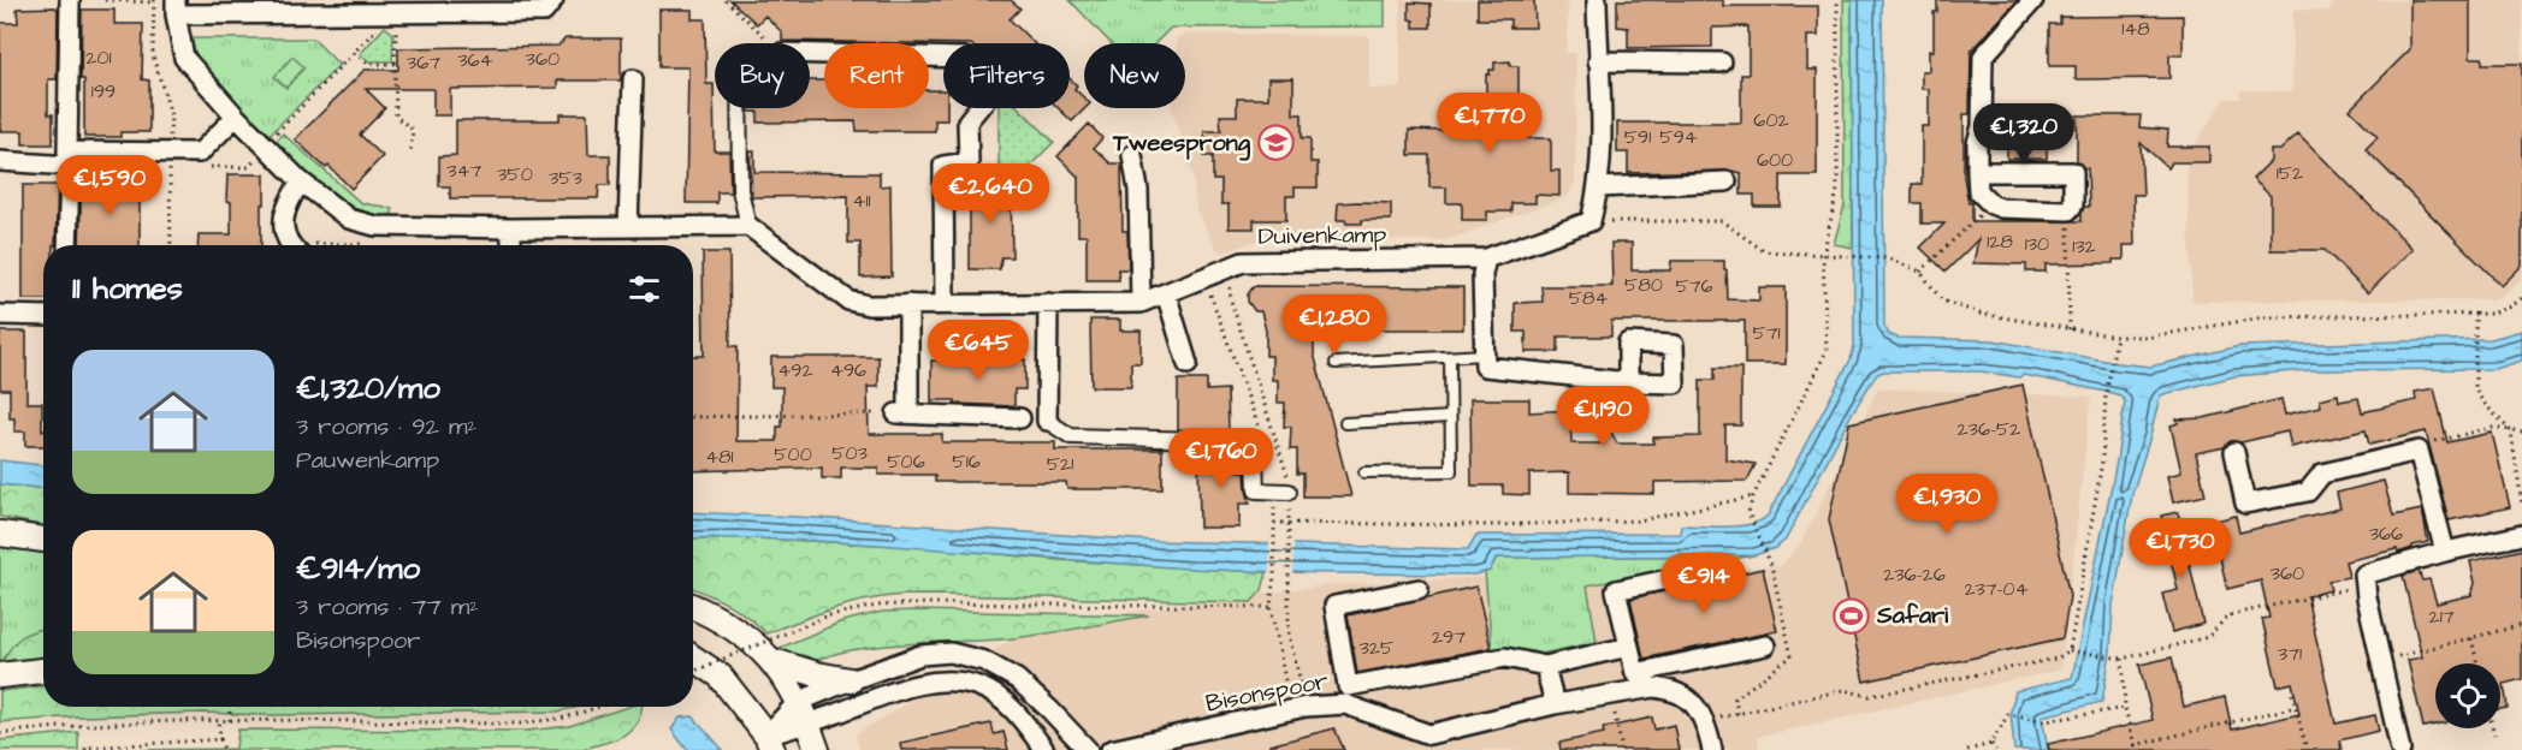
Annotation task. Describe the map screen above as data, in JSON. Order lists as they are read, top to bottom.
{
  "streets": {
    "street": ["Duivenkamp", "Bisonspoor"]
  },
  "places": {
    "school or university": ["Tweesprong"],
    "sports": ["Safari"]
  },
  "house_numbers": [
    "148",
    "201",
    "360",
    "364",
    "367",
    "199",
    "602",
    "591",
    "594",
    "600",
    "347",
    "152",
    "350",
    "353",
    "411",
    "128",
    "130",
    "132",
    "580",
    "576",
    "584",
    "571",
    "492",
    "496",
    "236-52",
    "503",
    "500",
    "481",
    "506",
    "516",
    "521",
    "366",
    "360",
    "236-26",
    "237-04",
    "217",
    "297",
    "325",
    "371"
  ],
  "page": {
    "chip": [
      "Buy",
      "Rent",
      "Filters",
      "New"
    ],
    "price": [
      "€1,770",
      "€1,320",
      "€1,590",
      "€2,640",
      "€1,280",
      "€645",
      "€1,190",
      "€1,760",
      "€1,930",
      "€1,730",
      "€914"
    ],
    "heading": "11 homes",
    "list": [
      {
        "name": "€1,320/mo",
        "note": "3 rooms · 92 m² · Pauwenkamp"
      },
      {
        "name": "€914/mo",
        "note": "3 rooms · 77 m² · Bisonspoor"
      }
    ]
  }
}
